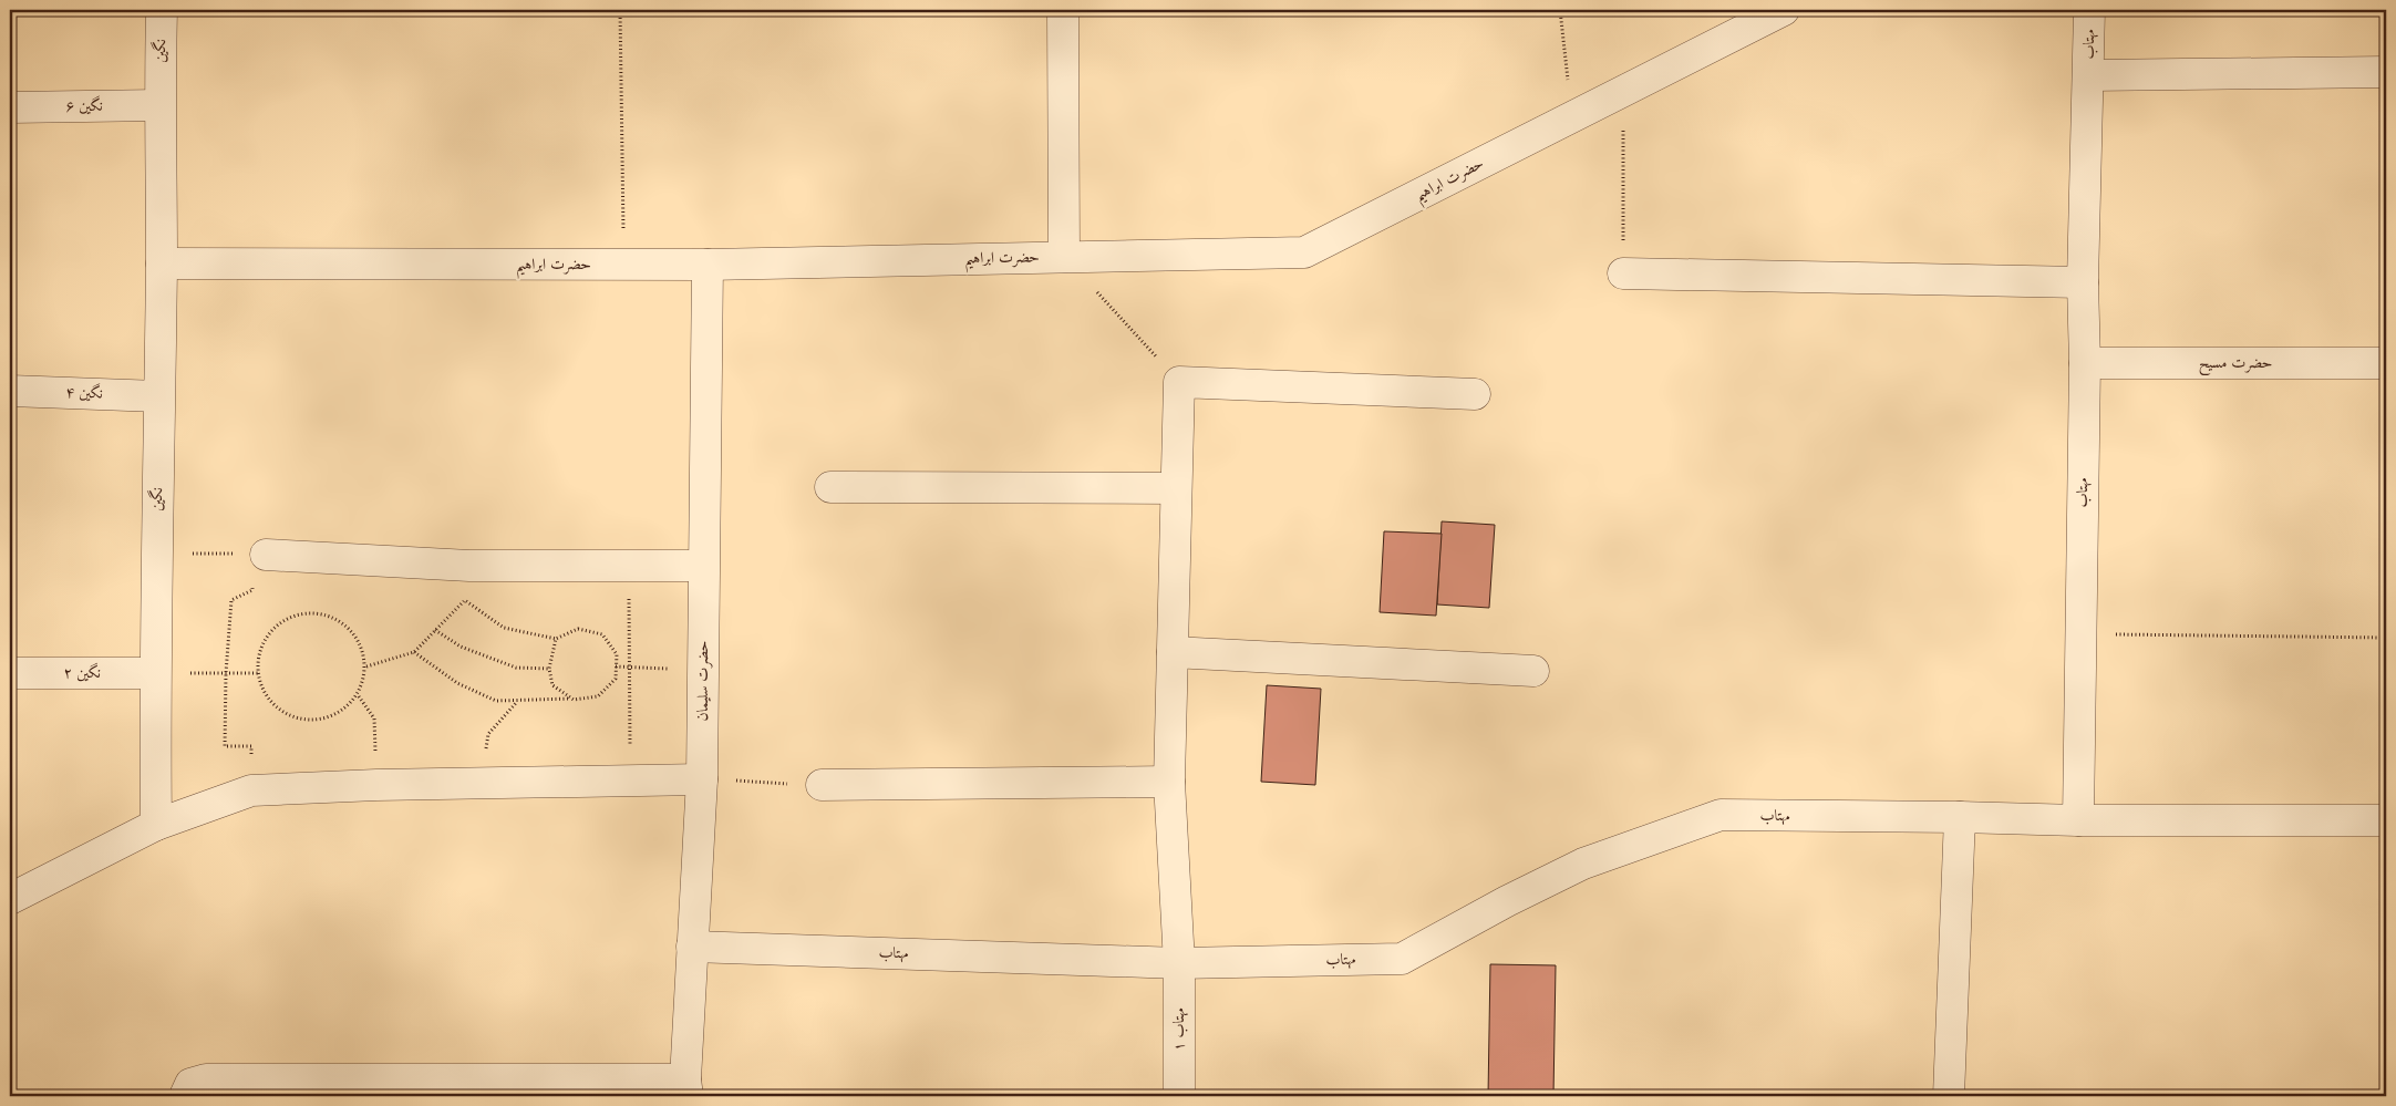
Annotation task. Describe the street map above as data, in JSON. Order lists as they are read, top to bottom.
{
  "streets": {
    "street": [
      "مهتاب",
      "نگین",
      "نگین ۶",
      "حضرت ابراهیم",
      "حضرت مسیح",
      "نگین ۴",
      "نگین ۲",
      "حضرت سلیمان",
      "مهتاب ۱"
    ]
  },
  "crossings": [
    ["مهتاب", "حضرت مسیح"],
    ["مهتاب", "حضرت سلیمان"],
    ["مهتاب", "مهتاب ۱"],
    ["نگین", "نگین ۶"],
    ["نگین", "حضرت ابراهیم"],
    ["نگین", "نگین ۴"],
    ["نگین", "نگین ۲"],
    ["حضرت ابراهیم", "حضرت سلیمان"]
  ]
}
